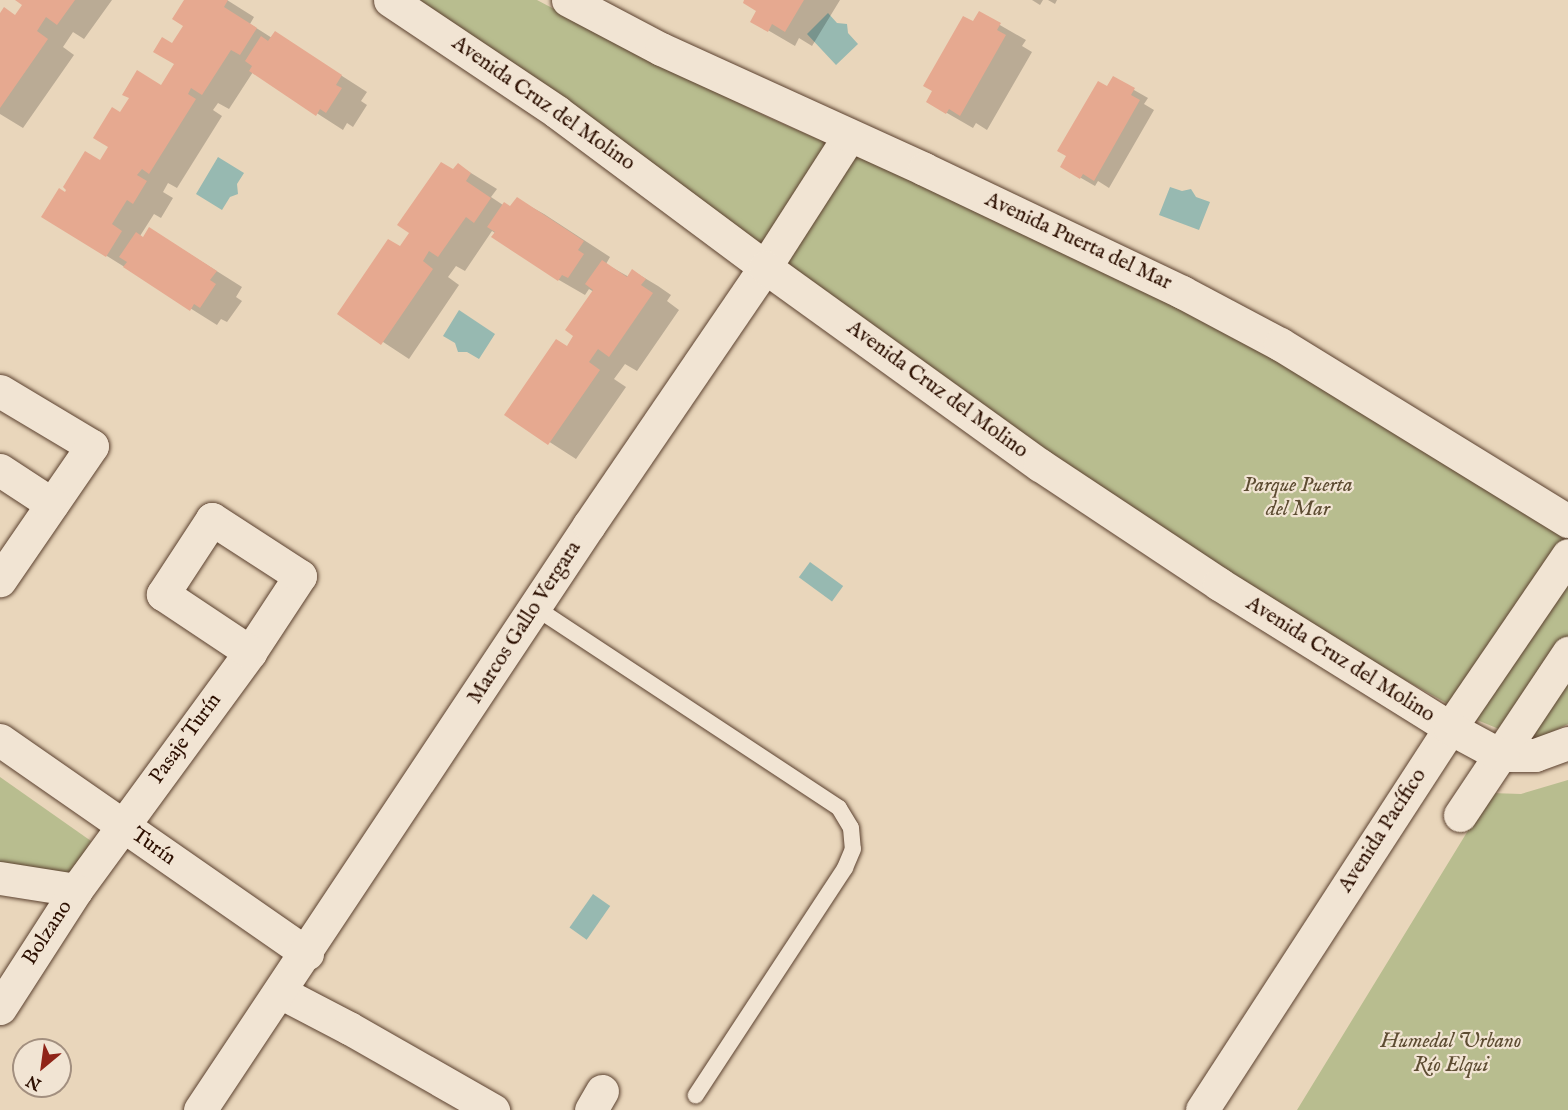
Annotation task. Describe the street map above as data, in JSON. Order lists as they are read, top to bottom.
{
  "streets": {
    "street": [
      "Avenida Cruz del Molino",
      "Avenida Puerta del Mar",
      "Marcos Gallo Vergara",
      "Pasaje Turín",
      "Avenida Pacífico",
      "Turín",
      "Bolzano"
    ]
  },
  "crossings": [
    ["Avenida Cruz del Molino", "Marcos Gallo Vergara"],
    ["Avenida Cruz del Molino", "Avenida Pacífico"],
    ["Avenida Puerta del Mar", "Marcos Gallo Vergara"],
    ["Marcos Gallo Vergara", "Turín"],
    ["Pasaje Turín", "Turín"],
    ["Pasaje Turín", "Bolzano"]
  ],
  "parks": ["Parque Puerta del Mar", "Humedal Urbano Río Elqui"],
  "north": "bottom left"
}
